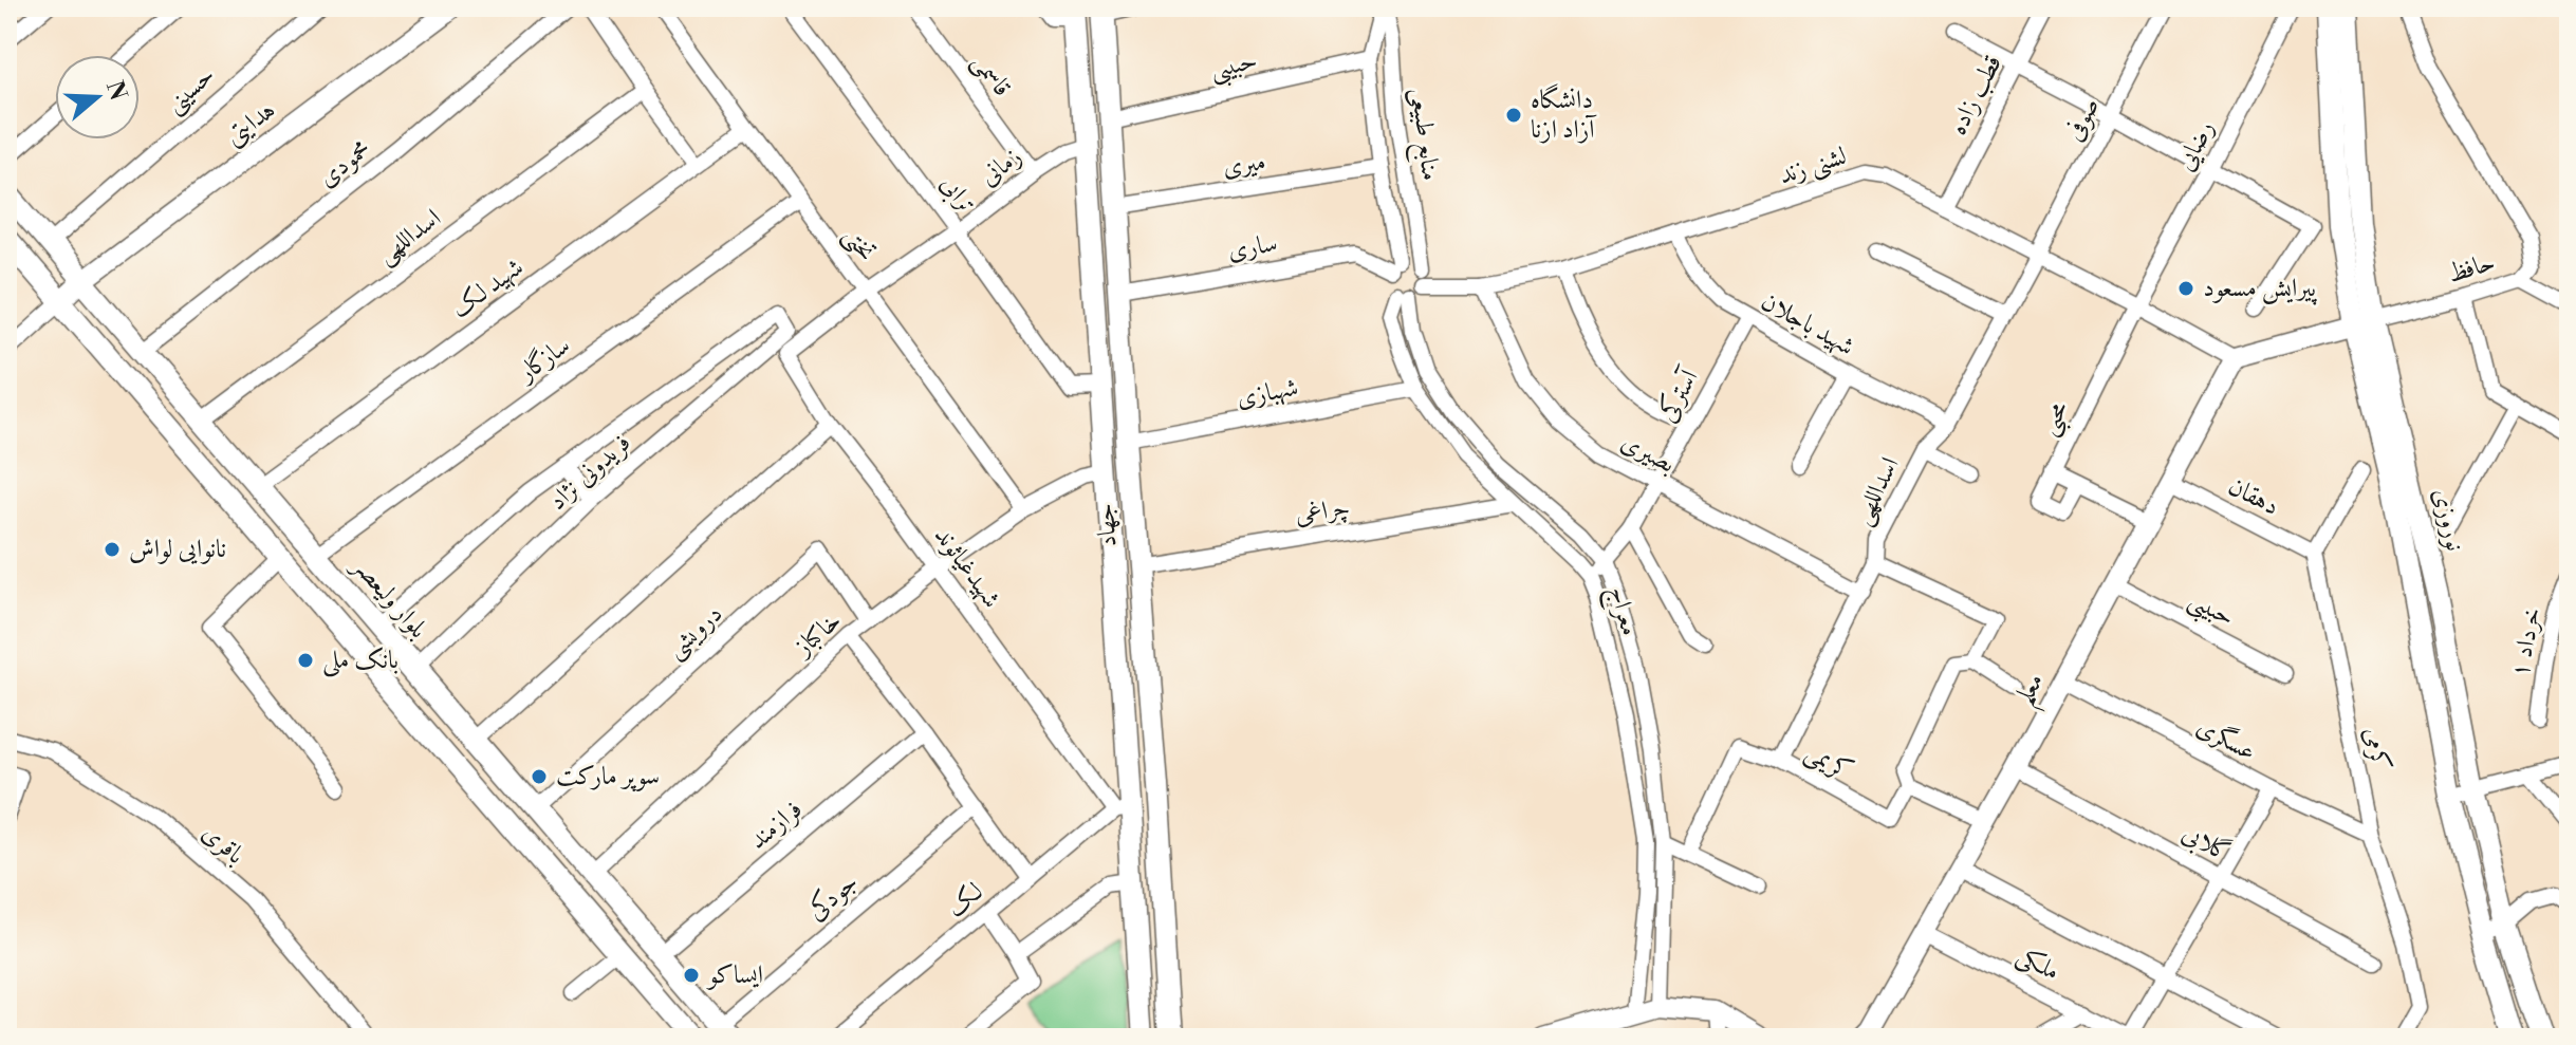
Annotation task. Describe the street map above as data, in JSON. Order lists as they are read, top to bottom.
{
  "streets": {
    "main road": ["نوروزی", "جهاد", "بلوار ولیعصر"],
    "street": [
      "حبیبی",
      "قاسمی",
      "حسینی",
      "قطب زاده",
      "صوفی",
      "هدایتی",
      "منابع طبیعی",
      "رضایی",
      "محمودی",
      "میری",
      "لشنی زند",
      "زمانی",
      "ترابی",
      "اسداللهی",
      "تختی",
      "ساری",
      "حافظ",
      "شهید لک",
      "شهید باجلان",
      "سازگار",
      "شهبازی",
      "آسترکی",
      "محبی",
      "بصیری",
      "فریدونی نژاد",
      "دهقان",
      "چراغی",
      "شهید‌غیاثوند",
      "معراج",
      "درویشی",
      "خاکباز",
      "خرداد ۱",
      "معلم",
      "عسگری",
      "کرمی",
      "کریمی",
      "فرازمند",
      "گلابی",
      "باقری",
      "جودکی",
      "لک",
      "ملکی"
    ]
  },
  "crossings": [
    ["حبیبی", "منابع طبیعی"],
    ["حبیبی", "جهاد"],
    ["حبیبی", "معلم"],
    ["قاسمی", "زمانی"],
    ["حسینی", "بلوار ولیعصر"],
    ["قطب زاده", "لشنی زند"],
    ["صوفی", "لشنی زند"],
    ["صوفی", "اسداللهی"],
    ["هدایتی", "بلوار ولیعصر"],
    ["منابع طبیعی", "میری"],
    ["منابع طبیعی", "لشنی زند"],
    ["منابع طبیعی", "ساری"],
    ["منابع طبیعی", "معراج"],
    ["رضایی", "لشنی زند"],
    ["رضایی", "محبی"],
    ["محمودی", "بلوار ولیعصر"],
    ["میری", "جهاد"],
    ["لشنی زند", "اسداللهی"],
    ["لشنی زند", "ساری"],
    ["لشنی زند", "حافظ"],
    ["لشنی زند", "شهید باجلان"],
    ["لشنی زند", "محبی"],
    ["لشنی زند", "بصیری"],
    ["لشنی زند", "معراج"],
    ["لشنی زند", "معلم"],
    ["زمانی", "ترابی"],
    ["زمانی", "تختی"],
    ["زمانی", "جهاد"],
    ["زمانی", "شهید‌غیاثوند"],
    ["ترابی", "جهاد"],
    ["اسداللهی", "شهید باجلان"],
    ["اسداللهی", "بصیری"],
    ["اسداللهی", "بلوار ولیعصر"],
    ["اسداللهی", "کریمی"],
    ["تختی", "شهید لک"],
    ["تختی", "سازگار"],
    ["تختی", "خاکباز"],
    ["ساری", "جهاد"],
    ["ساری", "معراج"],
    ["حافظ", "نوروزی"],
    ["حافظ", "معلم"],
    ["شهید لک", "بلوار ولیعصر"],
    ["شهید باجلان", "آسترکی"],
    ["سازگار", "بلوار ولیعصر"],
    ["شهبازی", "جهاد"],
    ["شهبازی", "معراج"],
    ["آسترکی", "بصیری"],
    ["آسترکی", "معراج"],
    ["فریدونی نژاد", "بلوار ولیعصر"],
    ["دهقان", "معلم"],
    ["دهقان", "کرمی"],
    ["چراغی", "جهاد"],
    ["چراغی", "معراج"],
    ["جهاد", "شهید‌غیاثوند"],
    ["جهاد", "خاکباز"],
    ["جهاد", "لک"],
    ["شهید‌غیاثوند", "خاکباز"],
    ["شهید‌غیاثوند", "لک"],
    ["بلوار ولیعصر", "درویشی"],
    ["بلوار ولیعصر", "خاکباز"],
    ["بلوار ولیعصر", "فرازمند"],
    ["بلوار ولیعصر", "جودکی"],
    ["درویشی", "خاکباز"],
    ["معلم", "عسگری"],
    ["معلم", "گلابی"],
    ["معلم", "ملکی"],
    ["عسگری", "کرمی"]
  ],
  "places": [
    "دانشگاه آزاد ازنا",
    "پیرایش مسعود",
    "نانوایی لواش",
    "بانک ملی",
    "سوپر مارکت",
    "ایساکو"
  ],
  "north": "right"
}
